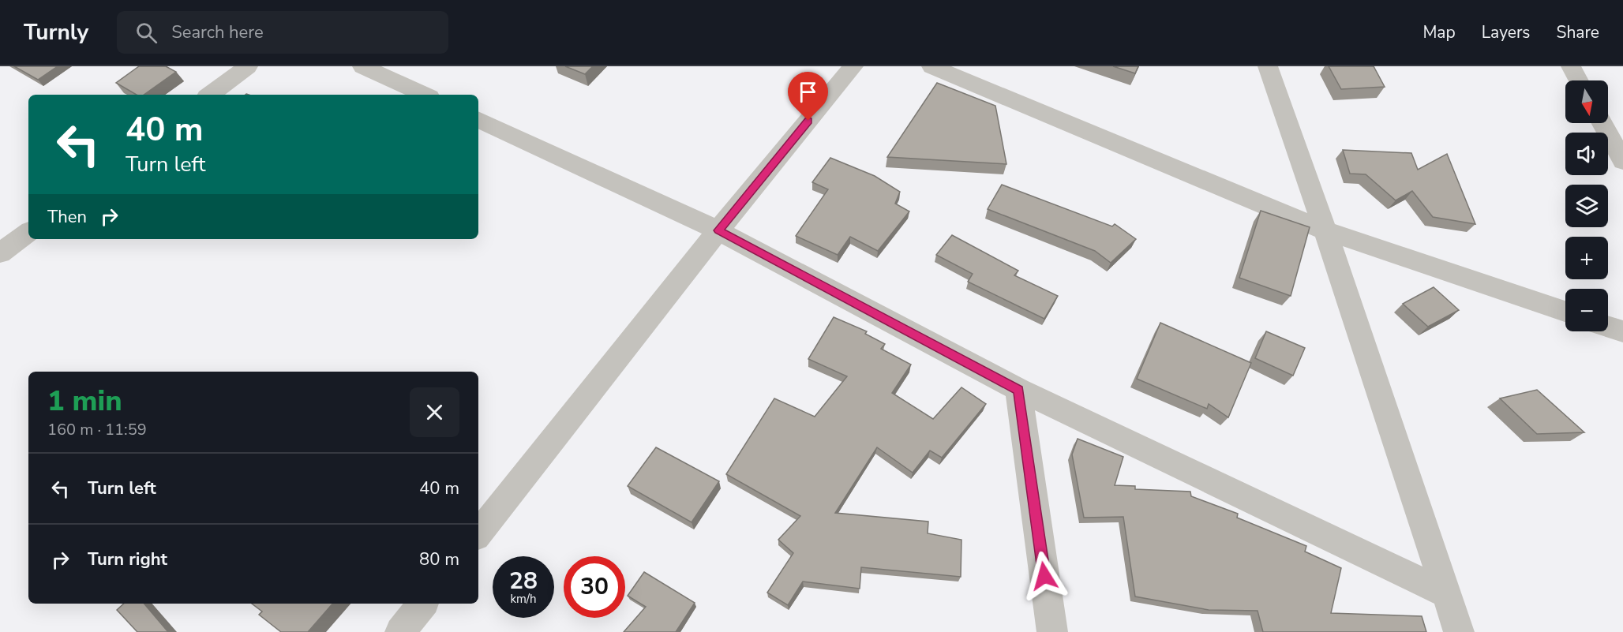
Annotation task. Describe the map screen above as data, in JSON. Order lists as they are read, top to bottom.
{
  "north": "bottom",
  "page": {
    "header": "Turnly",
    "search": "Search here",
    "nav": ["Map", "Layers", "Share"],
    "map_buttons": ["+", "−"],
    "turn": ["40 m", "Turn left"],
    "then": "Then",
    "heading": ["1 min", "160 m · 11:59"],
    "list": [
      {
        "name": "Turn left",
        "value": "40 m"
      },
      {
        "name": "Turn right",
        "value": "80 m"
      }
    ],
    "speed": "28 km/h",
    "limit": "30"
  }
}
